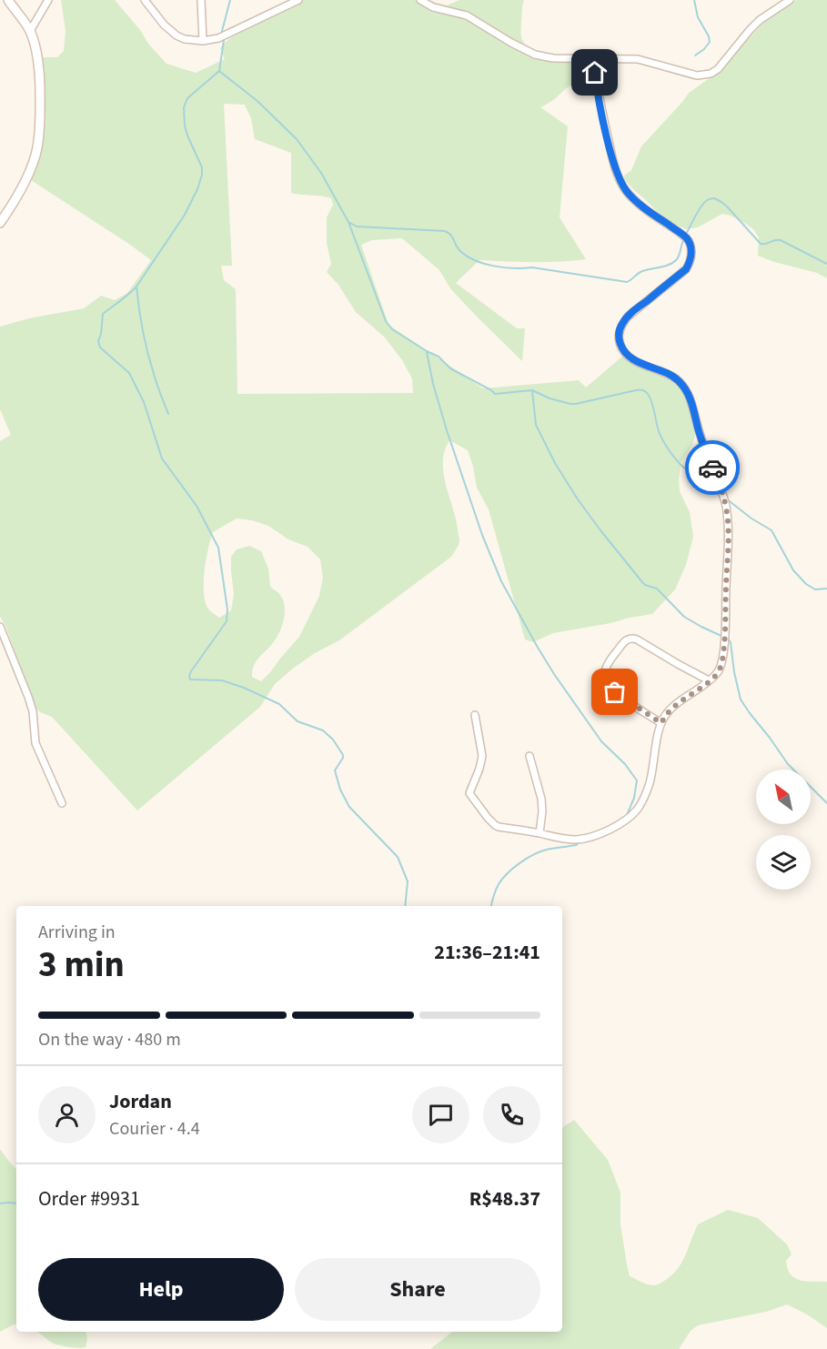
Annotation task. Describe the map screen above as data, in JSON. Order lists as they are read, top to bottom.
{
  "north": "top left",
  "page": {
    "heading": ["3 min", "Arriving in", "21:36–21:41"],
    "panel": [
      "Jordan",
      "Courier · 4.4",
      "Order #9931",
      "R$48.37"
    ],
    "bar": "On the way · 480 m",
    "buttons": ["Help", "Share"]
  }
}
